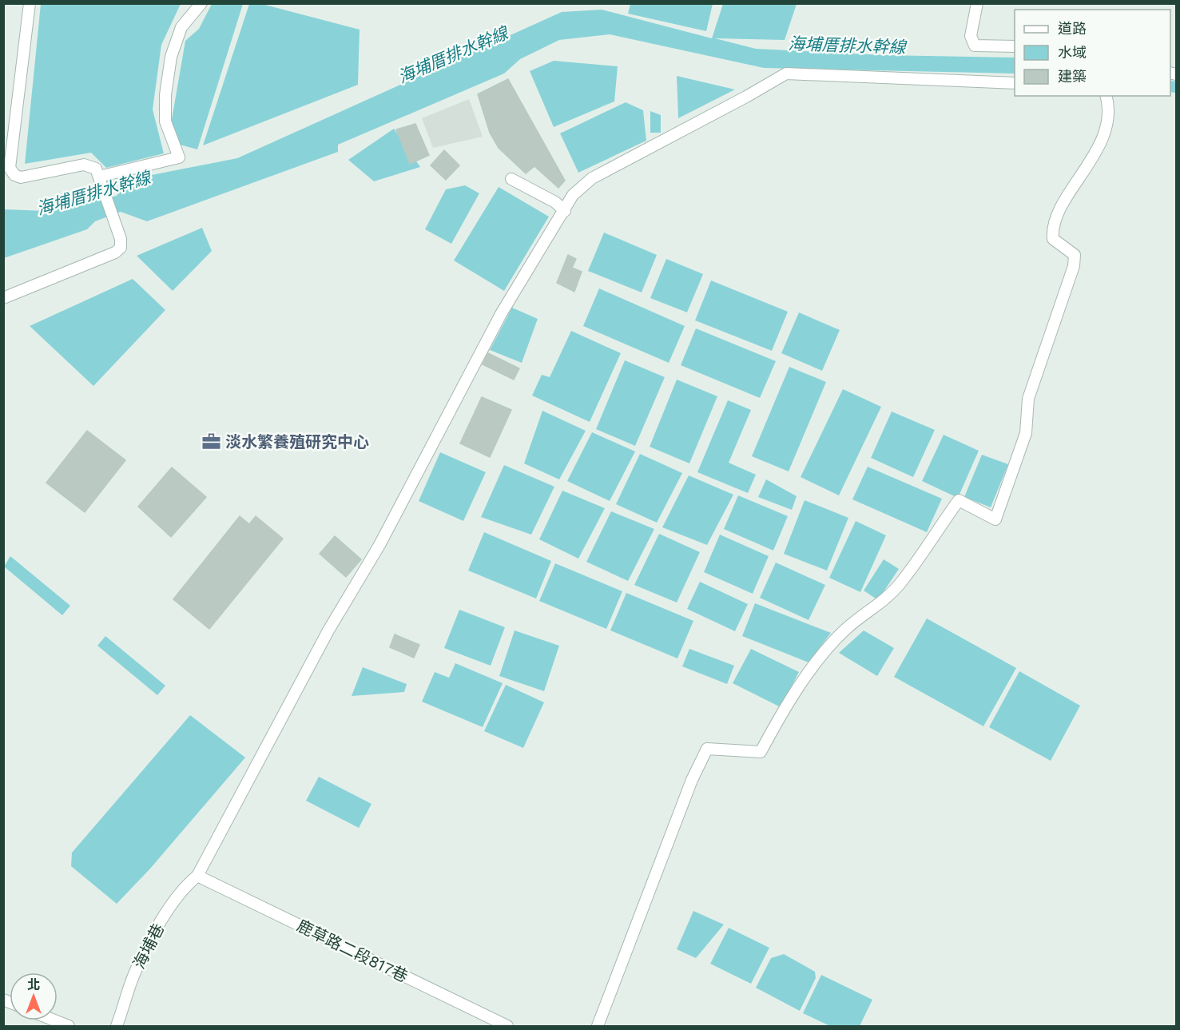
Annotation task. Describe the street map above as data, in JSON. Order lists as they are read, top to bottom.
{
  "streets": {
    "street": ["海埔巷", "鹿草路二段817巷"]
  },
  "crossings": [
    ["海埔巷", "鹿草路二段817巷"]
  ],
  "water": ["海埔厝排水幹線"],
  "places": {
    "office": ["淡水繁養殖研究中心"]
  },
  "legend": ["道路", "水域", "建築"],
  "north": "top"
}
